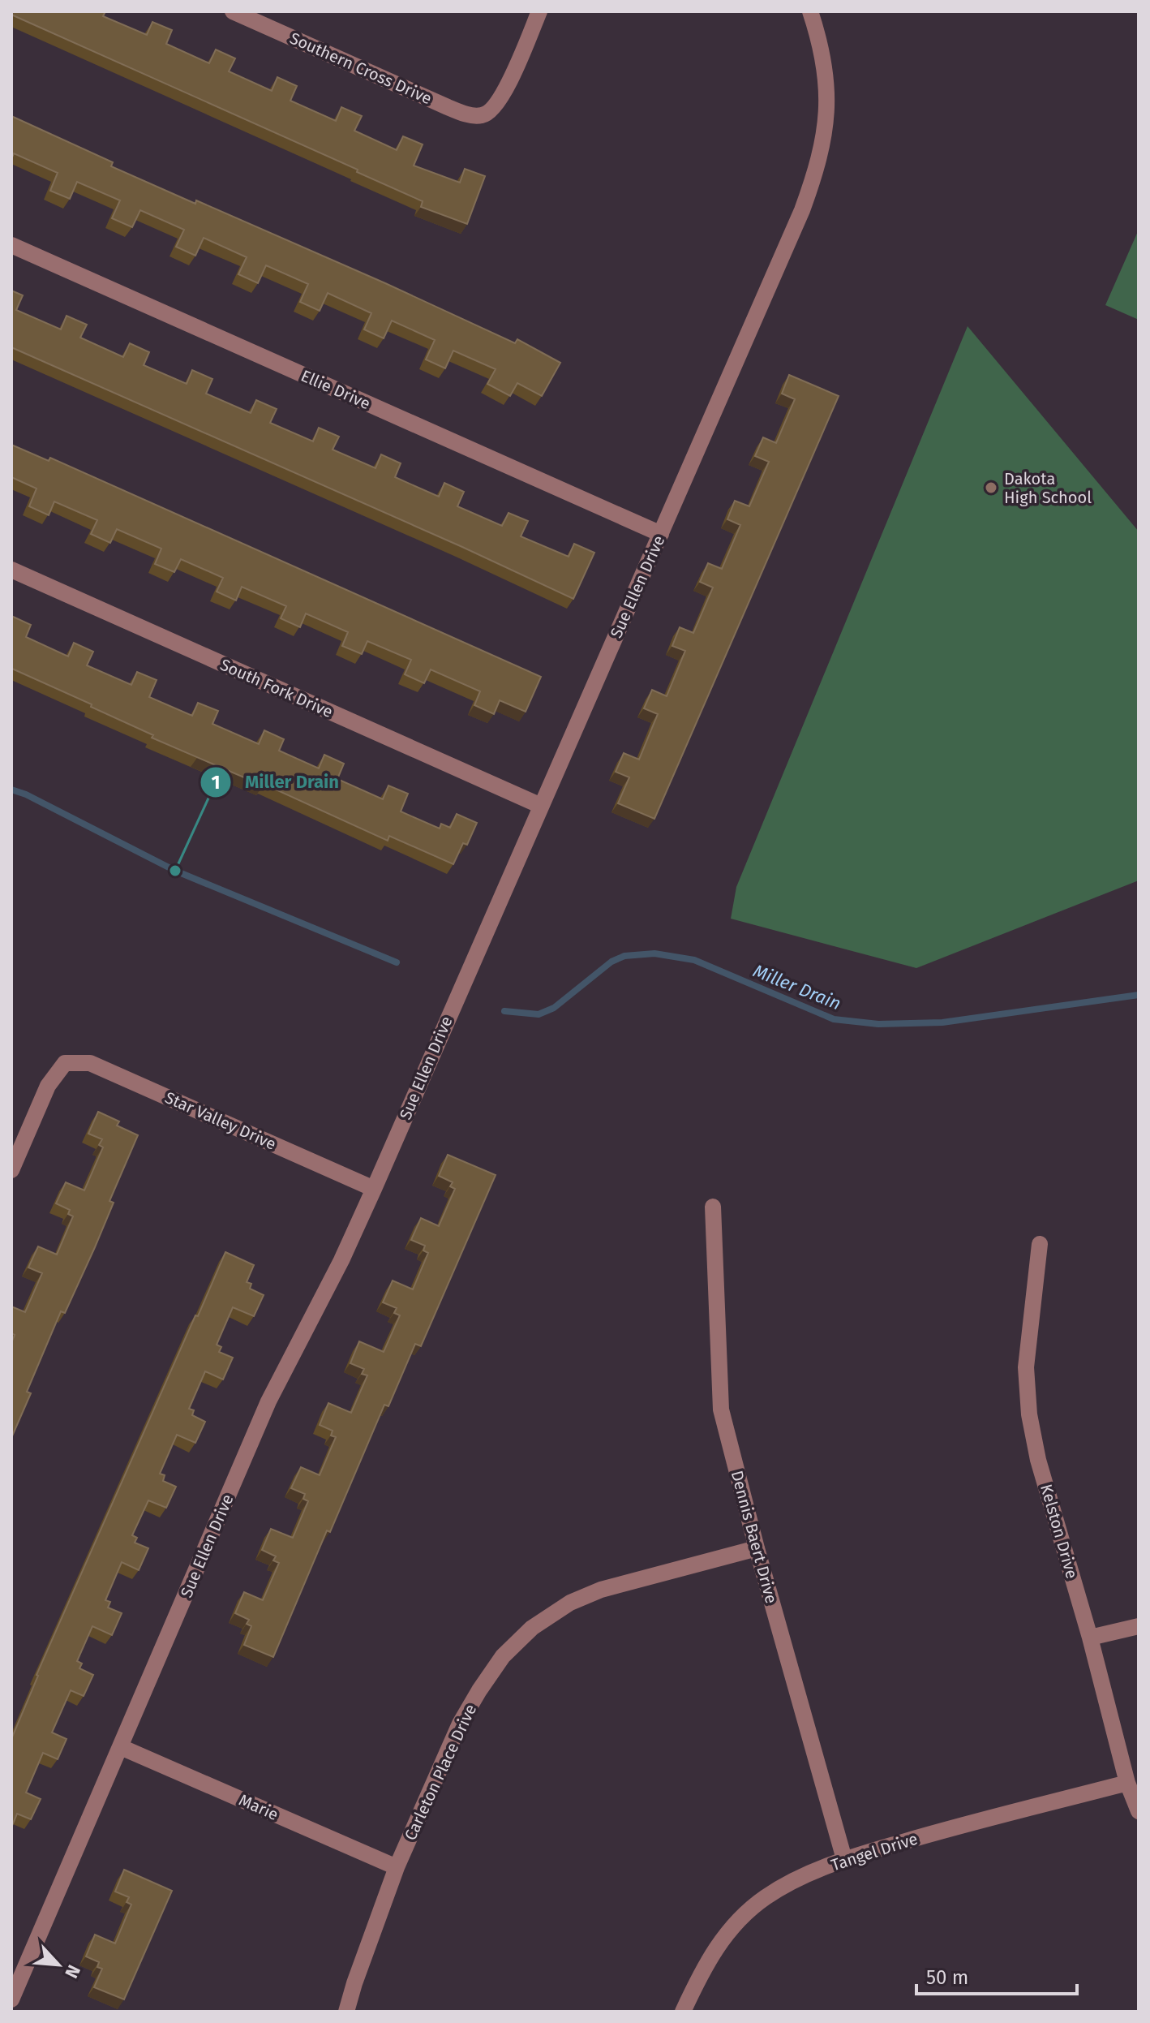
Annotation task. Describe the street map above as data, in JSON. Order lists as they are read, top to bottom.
{
  "streets": {
    "street": [
      "Southern Cross Drive",
      "Ellie Drive",
      "Sue Ellen Drive",
      "South Fork Drive",
      "Star Valley Drive",
      "Kelston Drive",
      "Dennis Baert Drive",
      "Carleton Place Drive",
      "Marie",
      "Tangel Drive"
    ]
  },
  "crossings": [
    ["Ellie Drive", "Sue Ellen Drive"],
    ["Sue Ellen Drive", "South Fork Drive"],
    ["Sue Ellen Drive", "Star Valley Drive"],
    ["Sue Ellen Drive", "Marie"],
    ["Kelston Drive", "Tangel Drive"],
    ["Dennis Baert Drive", "Carleton Place Drive"],
    ["Dennis Baert Drive", "Tangel Drive"],
    ["Carleton Place Drive", "Marie"]
  ],
  "water": ["Miller Drain"],
  "places": ["Dakota High School", "Miller Drain"],
  "scale_bar": "50 m",
  "north": "bottom right"
}
